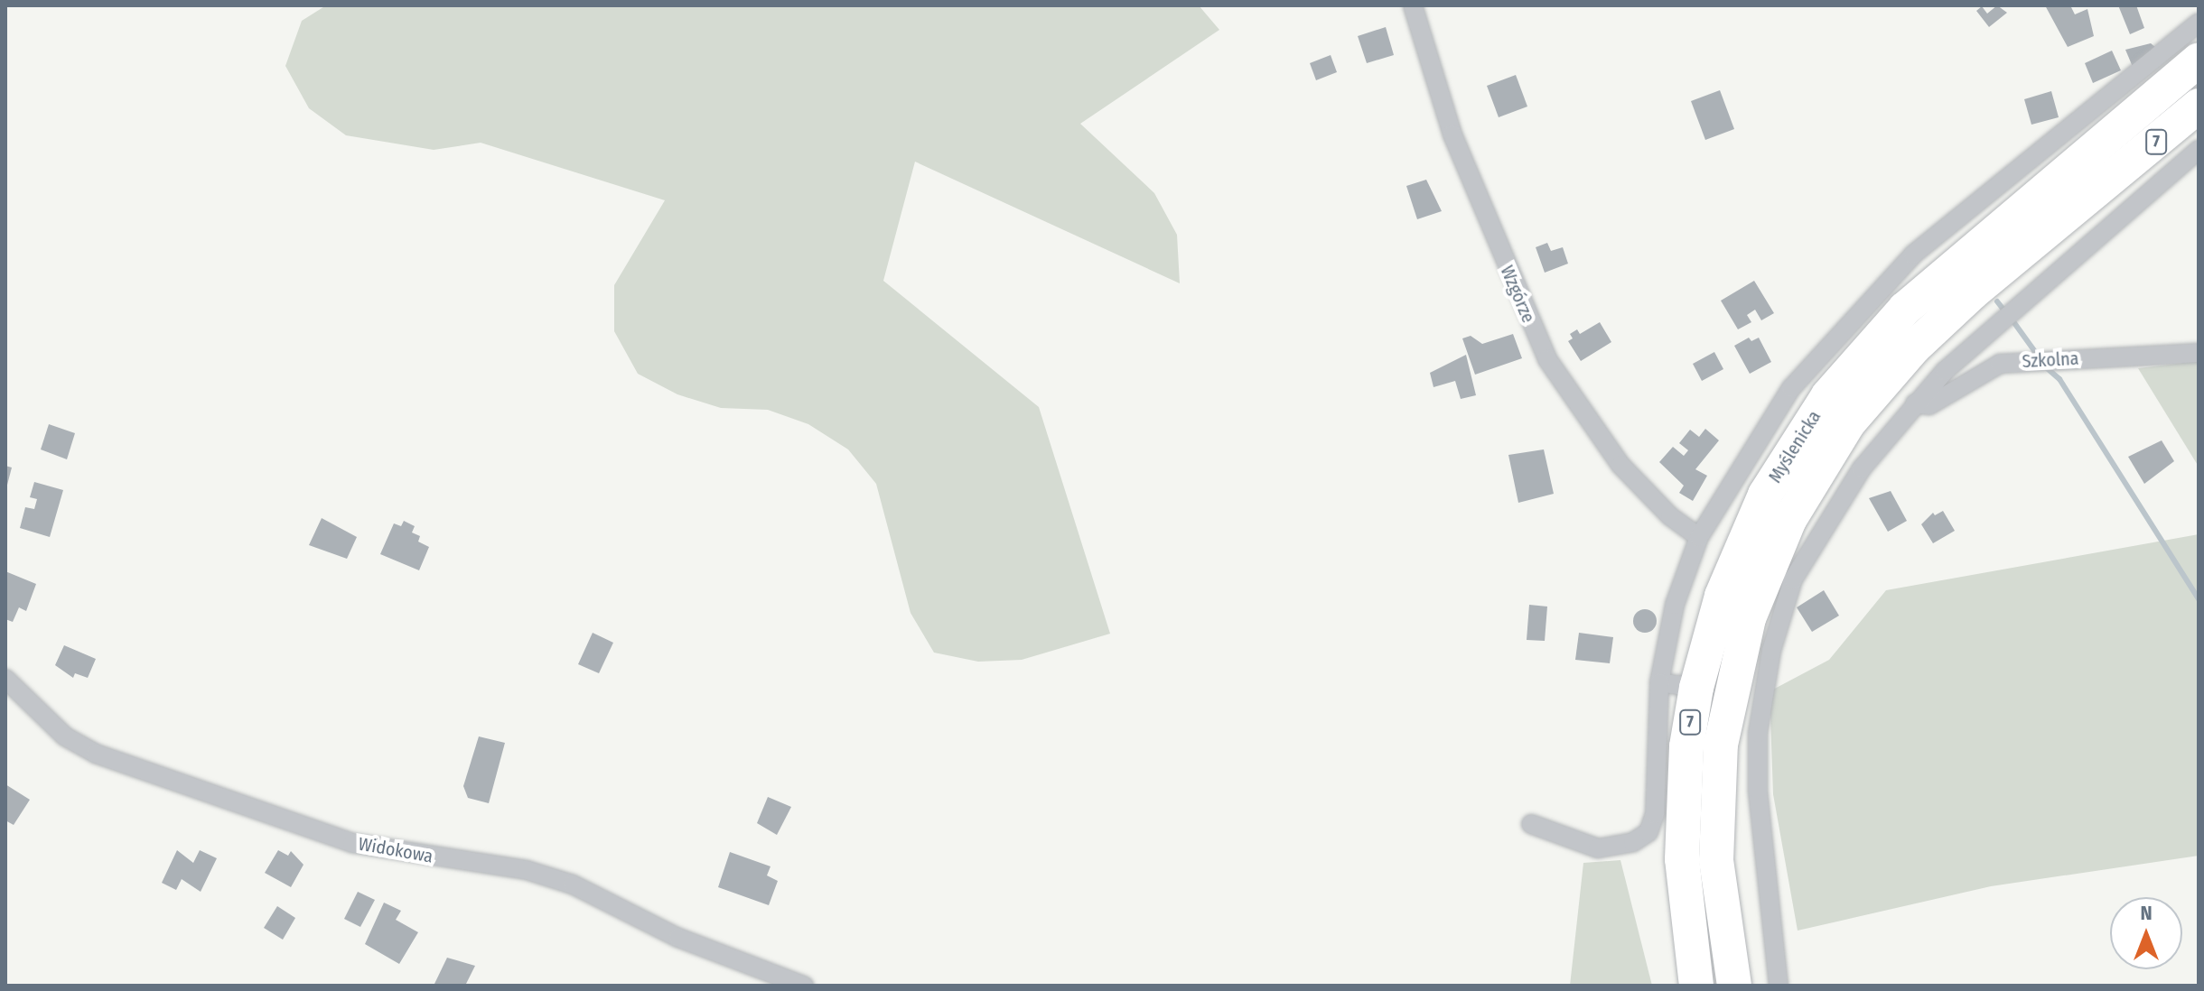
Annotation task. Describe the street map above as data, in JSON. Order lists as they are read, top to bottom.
{
  "streets": {
    "highway": ["7", "Myślenicka"],
    "street": ["Wzgórze", "Szkolna", "Widokowa"]
  },
  "north": "top"
}
